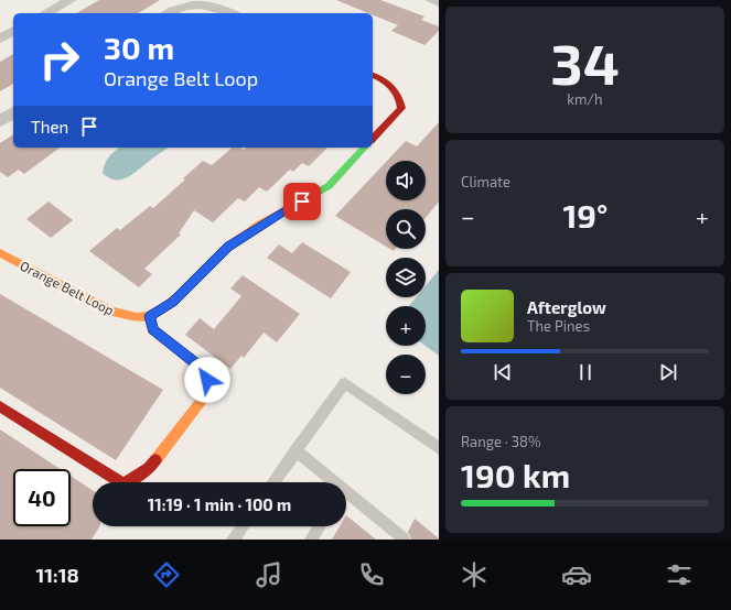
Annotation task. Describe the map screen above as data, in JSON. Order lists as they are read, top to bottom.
{
  "streets": {
    "street": ["Orange Belt Loop"]
  },
  "page": {
    "tile": [
      ["34", "km/h"],
      "Climate",
      ["Range · 38%", "190 km"]
    ],
    "turn": ["30 m", "Orange Belt Loop"],
    "then": "Then",
    "map_buttons": ["+", "−"],
    "heat": ["−", "19°", "+"],
    "song": ["Afterglow", "The Pines"],
    "limit": "40",
    "trip": "11:19 · 1 min · 100 m",
    "tabs": "11:18"
  }
}
